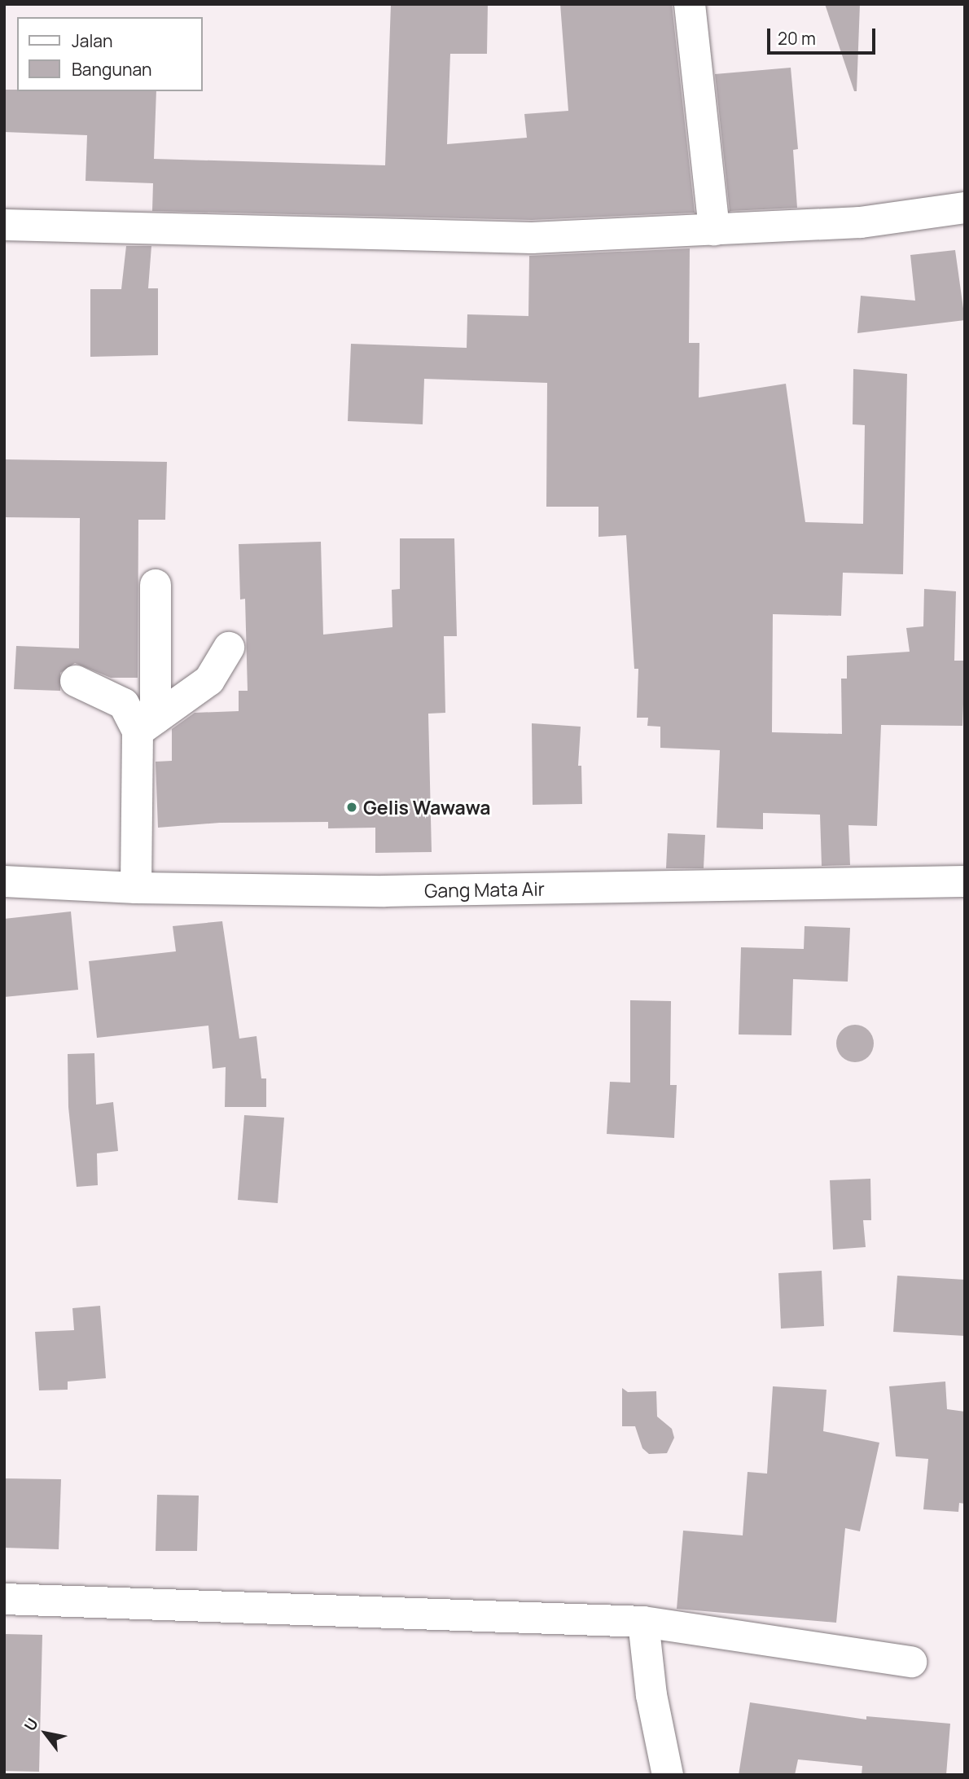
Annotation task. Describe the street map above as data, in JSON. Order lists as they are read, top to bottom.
{
  "streets": {
    "street": ["Gang Mata Air"]
  },
  "places": ["Gelis Wawawa"],
  "legend": ["Jalan", "Bangunan"],
  "scale_bar": "20 m",
  "north": "top left"
}
